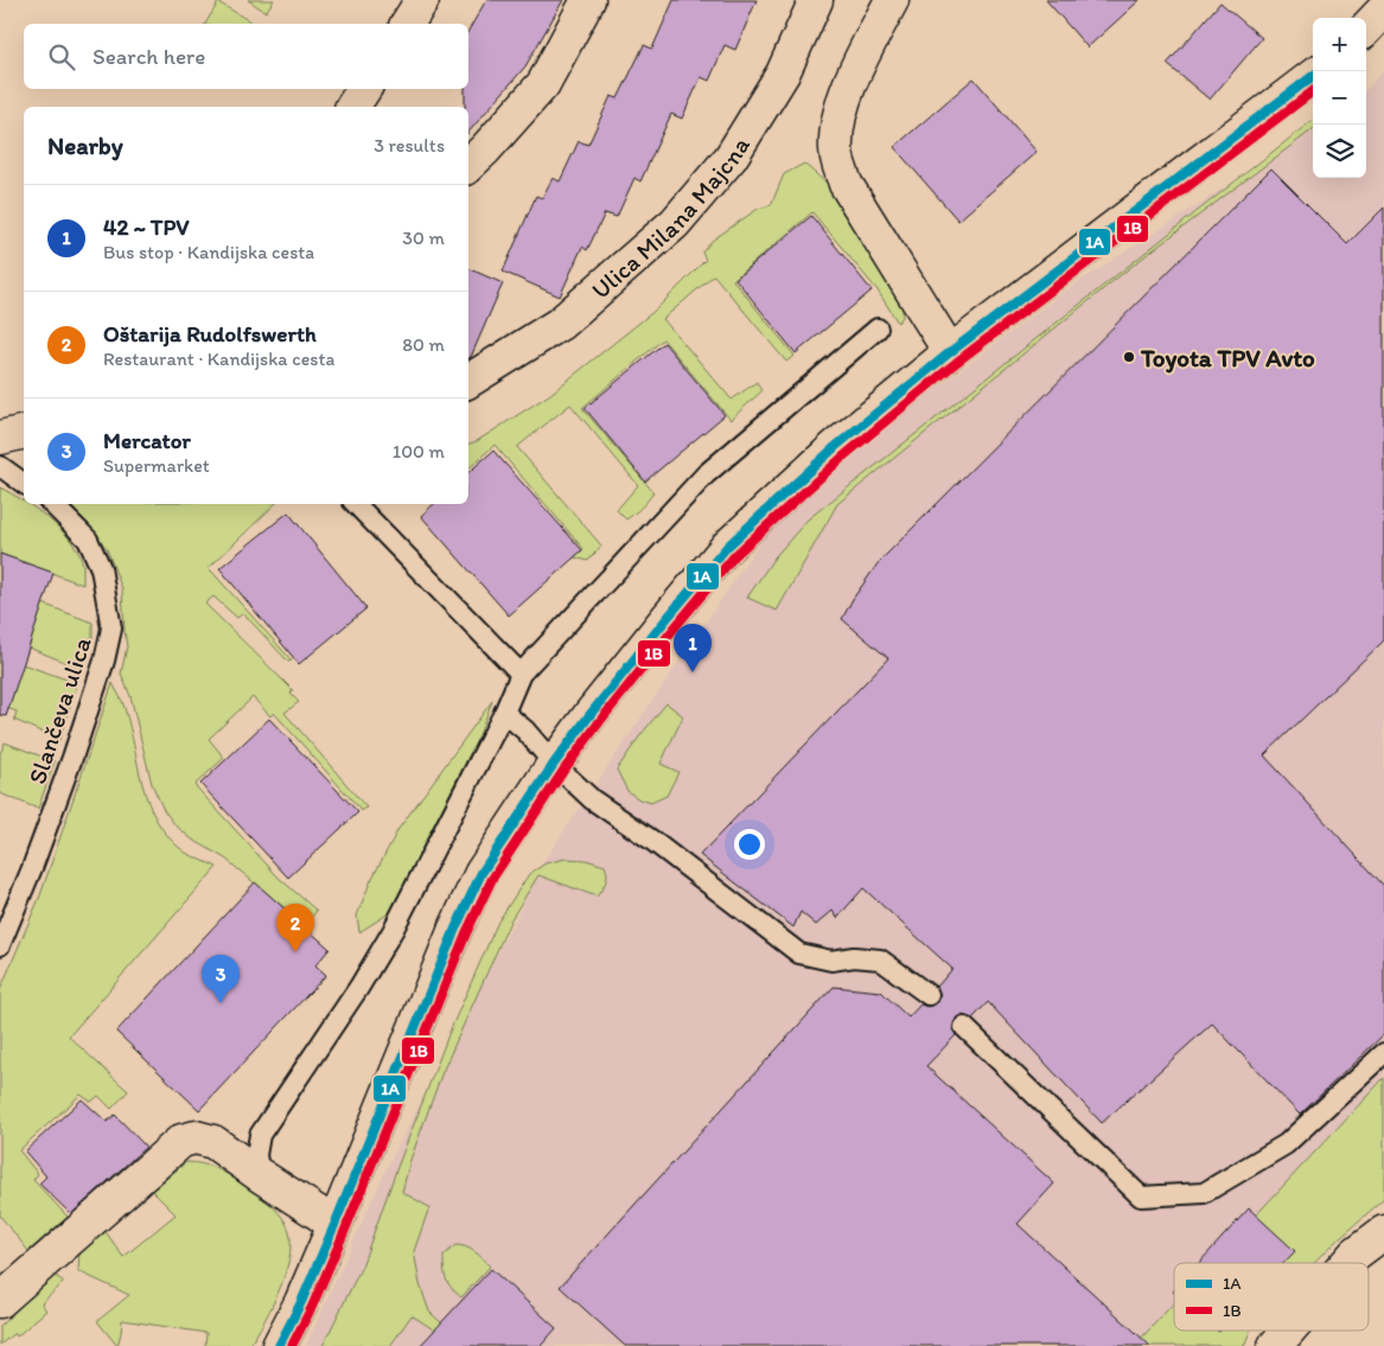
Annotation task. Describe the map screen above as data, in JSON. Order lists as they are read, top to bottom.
{
  "streets": {
    "street": ["Ulica Milana Majcna"],
    "lane": ["Slančeva ulica"]
  },
  "places": ["Toyota TPV Avto"],
  "lines": ["transit line 1A", "transit line 1B"],
  "legend": ["1A", "1B"],
  "page": {
    "map_buttons": ["+", "−"],
    "search": "Search here",
    "heading": ["Nearby", "3 results"],
    "list": [
      {
        "mark": "1",
        "name": "42 ~ TPV",
        "note": "Bus stop · Kandijska cesta",
        "value": "30 m"
      },
      {
        "mark": "2",
        "name": "Oštarija Rudolfswerth",
        "note": "Restaurant · Kandijska cesta",
        "value": "80 m"
      },
      {
        "mark": "3",
        "name": "Mercator",
        "note": "Supermarket",
        "value": "100 m"
      }
    ],
    "pins": ["1", "2", "3"]
  }
}
